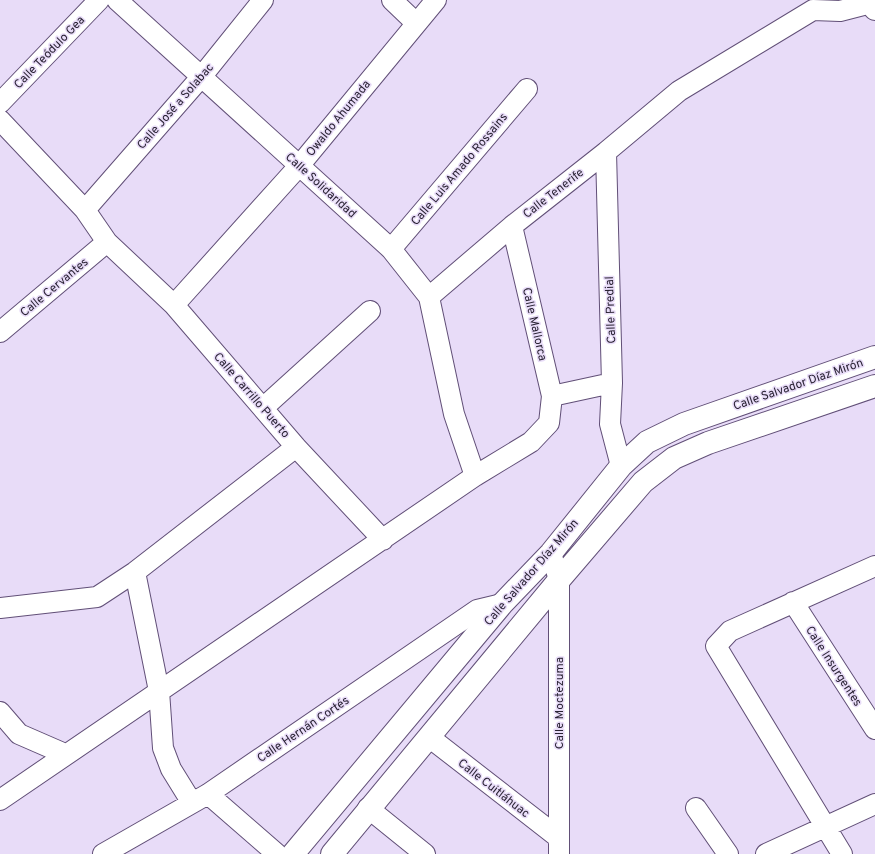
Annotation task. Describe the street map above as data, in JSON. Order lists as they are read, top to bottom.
{
  "streets": {
    "street": [
      "Calle Teódulo Gea",
      "Calle José a Solabac",
      "Owaldo Ahumada",
      "Calle Luis Amado Rossains",
      "Calle Solidaridad",
      "Calle Tenerife",
      "Calle Cervantes",
      "Calle Predial",
      "Calle Mallorca",
      "Calle Salvador Díaz Mirón",
      "Calle Carrillo Puerto",
      "Calle Insurgentes",
      "Calle Moctezuma",
      "Calle Hernán Cortés",
      "Calle Cuitláhuac"
    ]
  },
  "crossings": [
    ["Calle José a Solabac", "Calle Solidaridad"],
    ["Calle José a Solabac", "Calle Carrillo Puerto"],
    ["Owaldo Ahumada", "Calle Solidaridad"],
    ["Owaldo Ahumada", "Calle Carrillo Puerto"],
    ["Calle Luis Amado Rossains", "Calle Solidaridad"],
    ["Calle Solidaridad", "Calle Tenerife"],
    ["Calle Solidaridad", "Calle Mallorca"],
    ["Calle Tenerife", "Calle Predial"],
    ["Calle Tenerife", "Calle Mallorca"],
    ["Calle Cervantes", "Calle Carrillo Puerto"],
    ["Calle Predial", "Calle Salvador Díaz Mirón"],
    ["Calle Salvador Díaz Mirón", "Calle Moctezuma"],
    ["Calle Salvador Díaz Mirón", "Calle Hernán Cortés"],
    ["Calle Moctezuma", "Calle Cuitláhuac"]
  ]
}
